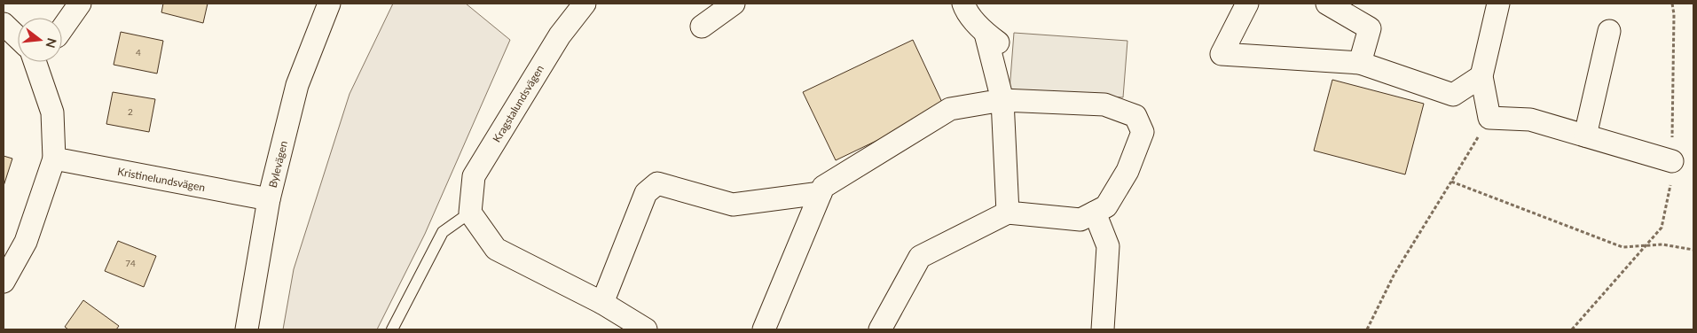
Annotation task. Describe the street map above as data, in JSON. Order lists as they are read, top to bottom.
{
  "streets": {
    "street": ["Kragstalundsvägen", "Bylevägen", "Kristinelundsvägen"]
  },
  "crossings": [
    ["Bylevägen", "Kristinelundsvägen"]
  ],
  "house_numbers": ["4", "2", "74"],
  "north": "right"
}
